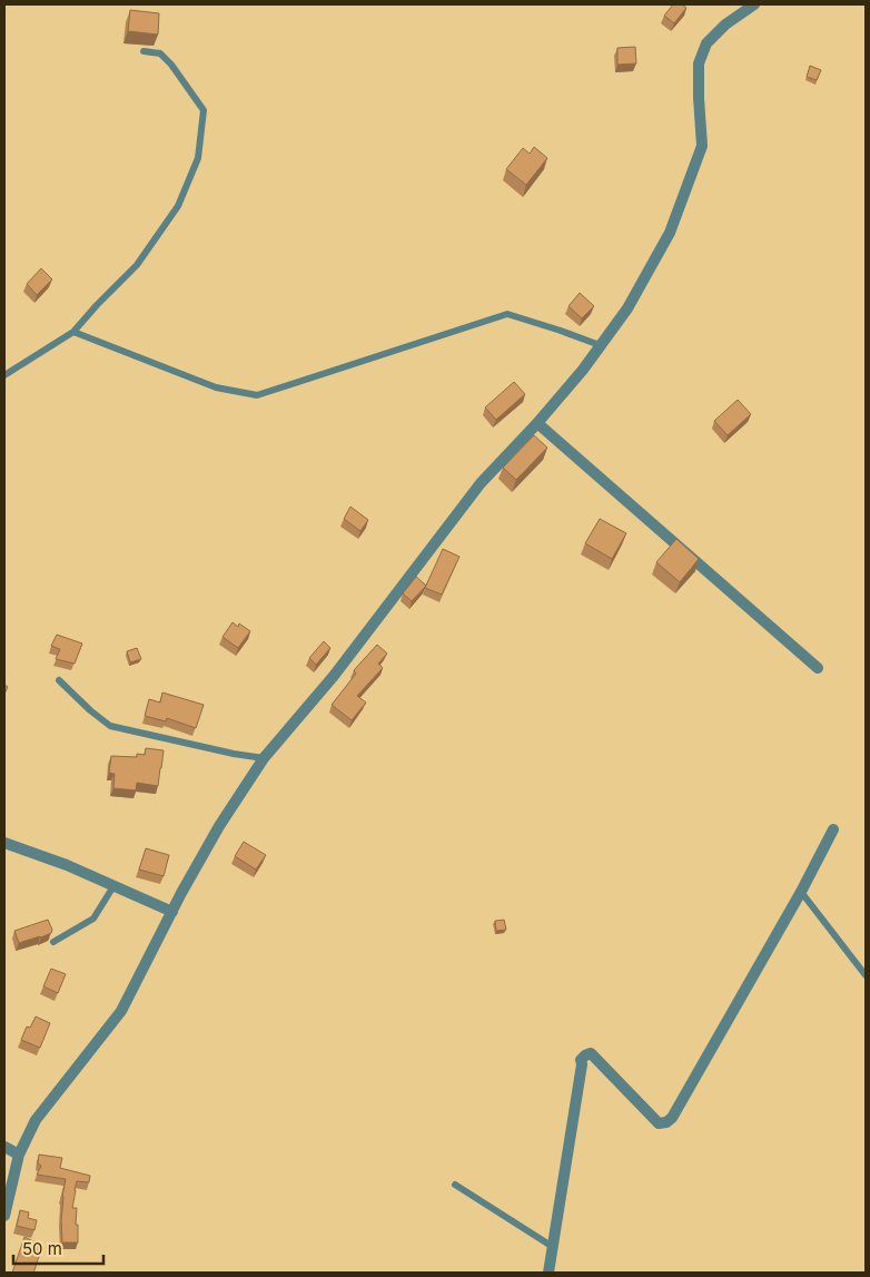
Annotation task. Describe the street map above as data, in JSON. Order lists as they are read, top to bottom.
{
  "scale_bar": "50 m"
}
